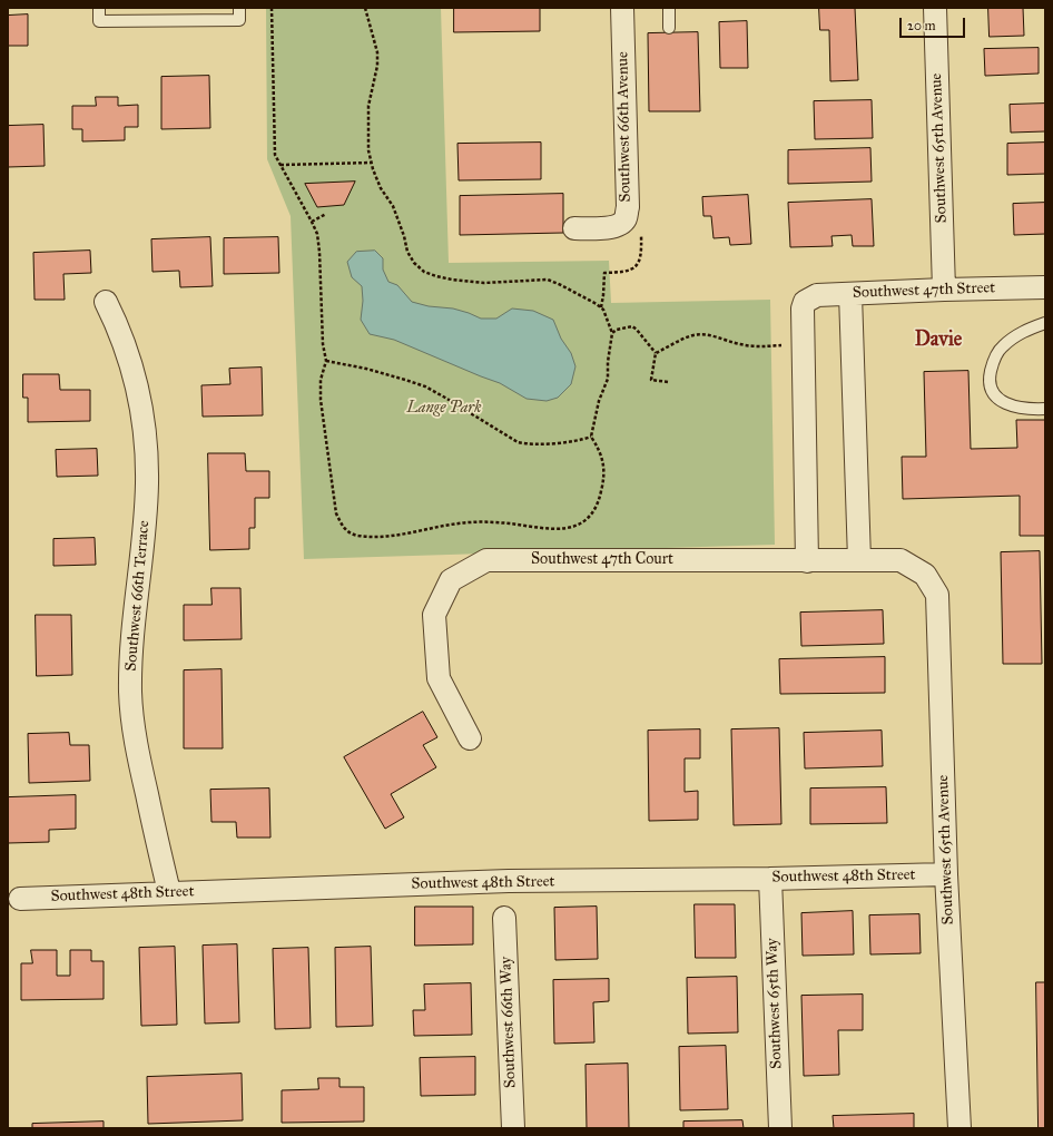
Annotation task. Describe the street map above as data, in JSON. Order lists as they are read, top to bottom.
{
  "streets": {
    "street": [
      "Southwest 66th Avenue",
      "Southwest 65th Avenue",
      "Southwest 47th Street",
      "Southwest 47th Court",
      "Southwest 66th Terrace",
      "Southwest 48th Street",
      "Southwest 65th Way",
      "Southwest 66th Way"
    ]
  },
  "crossings": [
    ["Southwest 65th Avenue", "Southwest 47th Street"],
    ["Southwest 65th Avenue", "Southwest 47th Court"],
    ["Southwest 65th Avenue", "Southwest 48th Street"],
    ["Southwest 66th Terrace", "Southwest 48th Street"],
    ["Southwest 48th Street", "Southwest 65th Way"]
  ],
  "districts": ["Davie"],
  "parks": ["Lange Park"],
  "scale_bar": "20 m"
}
